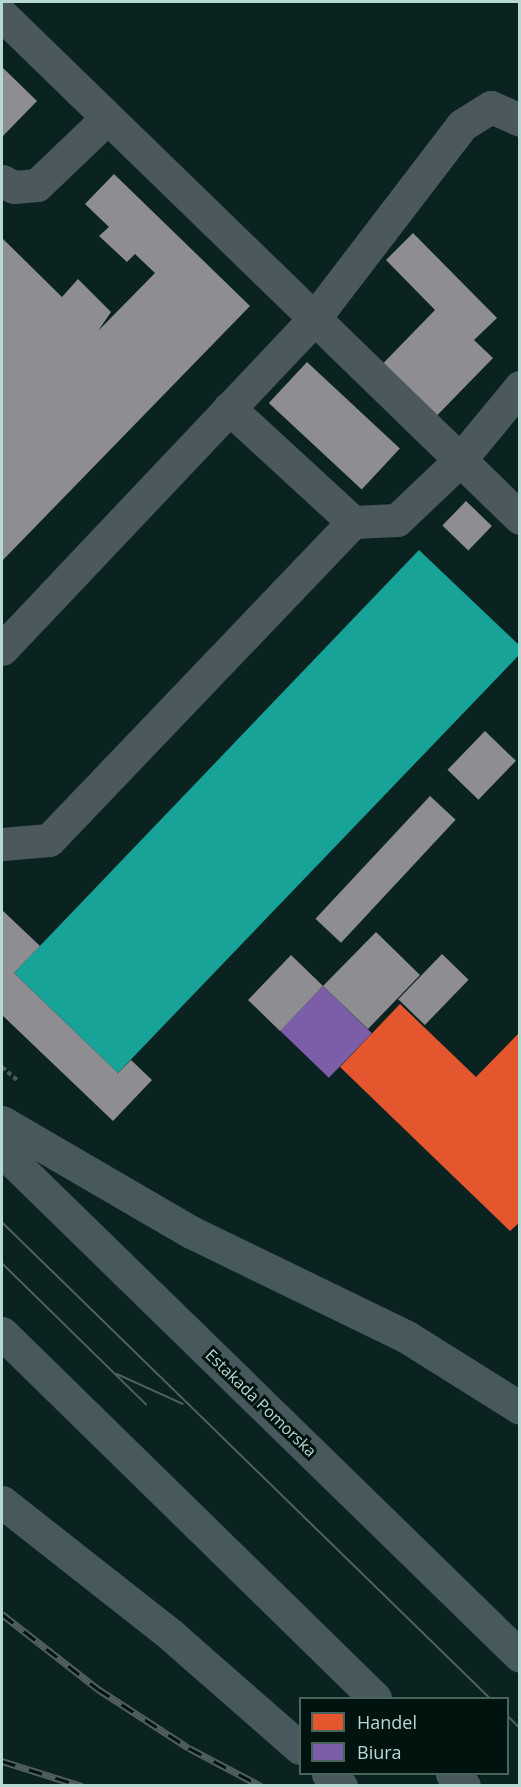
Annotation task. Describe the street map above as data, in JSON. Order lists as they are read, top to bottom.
{
  "streets": {
    "main road": ["Estakada Pomorska"]
  },
  "legend": ["Handel", "Biura"]
}
